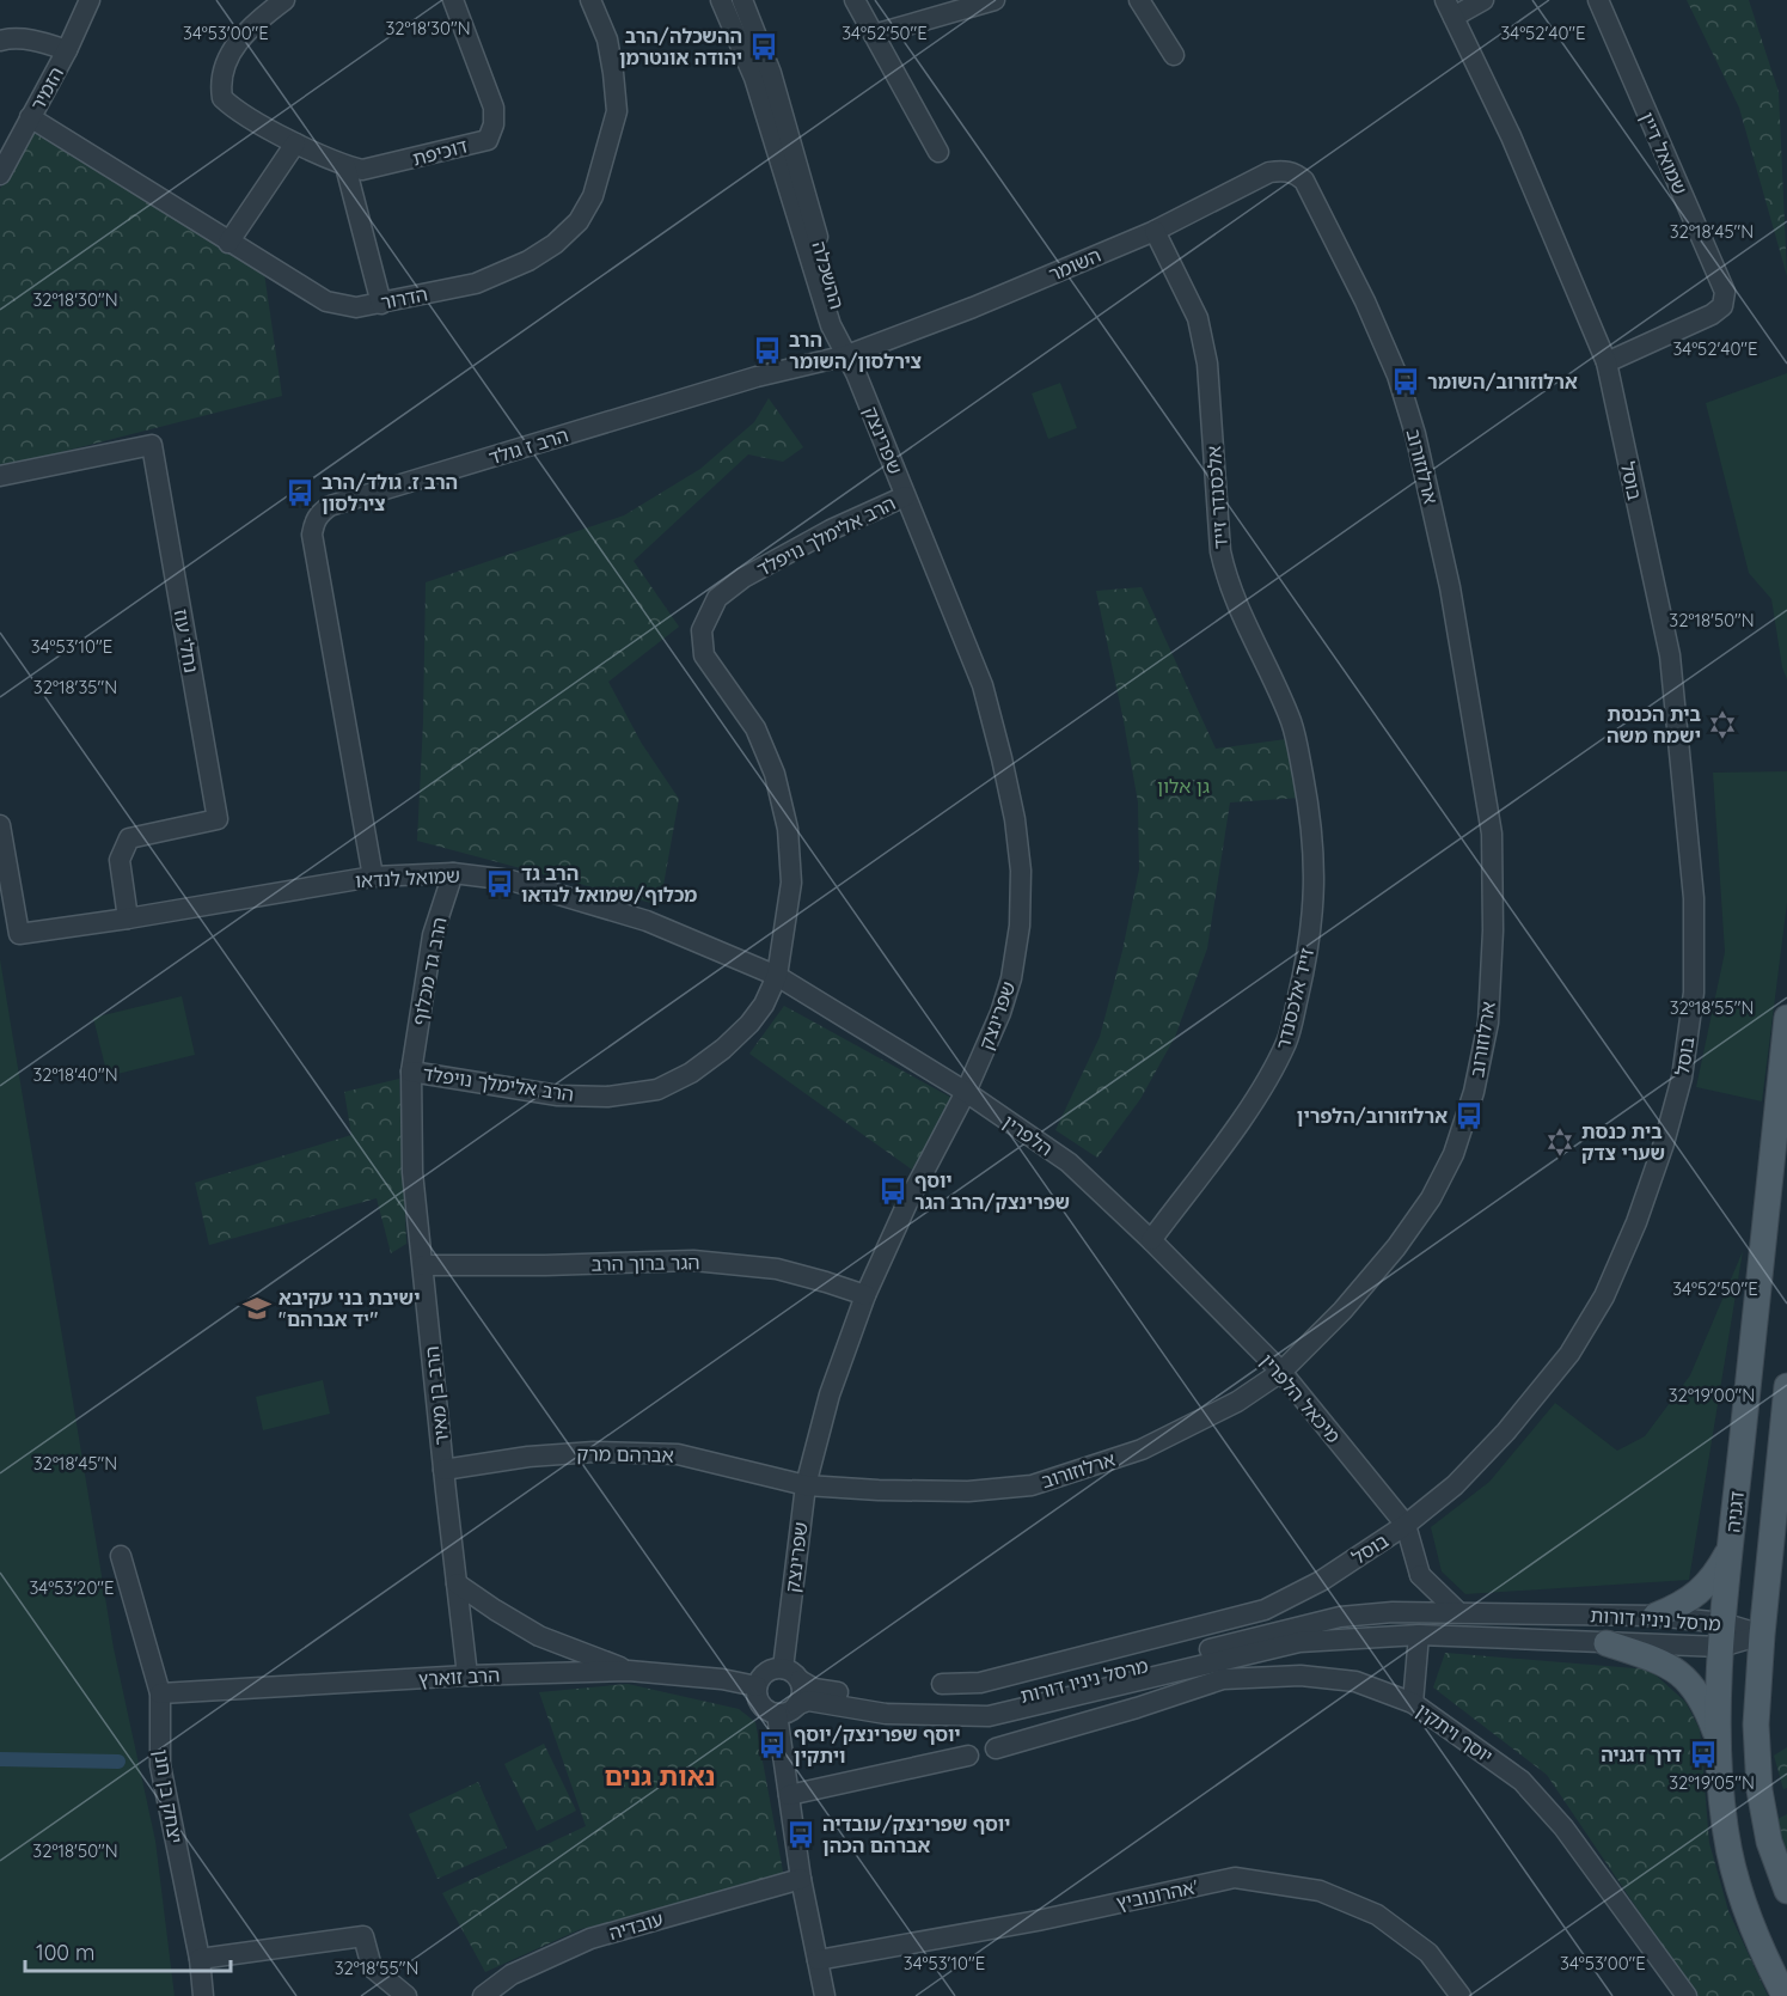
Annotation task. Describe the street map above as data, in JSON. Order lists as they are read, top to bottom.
{
  "streets": {
    "main road": ["דגניה"],
    "street": [
      "הזמיר",
      "דוכיפת",
      "שמואל דיין",
      "השומר",
      "ההשכלה",
      "הדרור",
      "שפרינצק",
      "הרב ז גולד",
      "ארלוזורוב",
      "בוסל",
      "אלכסנדר זייד",
      "הרב אלימלך נויפלד",
      "נחלי עוז",
      "שמואל לנדאו",
      "הרב גד מכלוף",
      "זייד אלכסנדר",
      "הלפרין",
      "הגר ברוך הרב",
      "הרב בן מאיר",
      "מיכאל הלפרין",
      "אברהם מרק",
      "מרסל ניניו דורות",
      "הרב זוארץ",
      "יוסף ויתקין",
      "יצחק בן חנן",
      "אהרונוביץ'",
      "עובדיה"
    ]
  },
  "crossings": [
    ["הזמיר", "הדרור"],
    ["שמואל דיין", "בוסל"],
    ["השומר", "ההשכלה"],
    ["השומר", "שפרינצק"],
    ["השומר", "הרב ז גולד"],
    ["השומר", "ארלוזורוב"],
    ["השומר", "אלכסנדר זייד"],
    ["ההשכלה", "שפרינצק"],
    ["ההשכלה", "הרב ז גולד"],
    ["שפרינצק", "הרב ז גולד"],
    ["שפרינצק", "ארלוזורוב"],
    ["שפרינצק", "הרב אלימלך נויפלד"],
    ["שפרינצק", "שמואל לנדאו"],
    ["שפרינצק", "הלפרין"],
    ["שפרינצק", "הגר ברוך הרב"],
    ["שפרינצק", "אברהם מרק"],
    ["שפרינצק", "מרסל ניניו דורות"],
    ["שפרינצק", "הרב זוארץ"],
    ["הרב ז גולד", "שמואל לנדאו"],
    ["ארלוזורוב", "מיכאל הלפרין"],
    ["ארלוזורוב", "אברהם מרק"],
    ["בוסל", "מיכאל הלפרין"],
    ["אלכסנדר זייד", "זייד אלכסנדר"],
    ["הרב אלימלך נויפלד", "שמואל לנדאו"],
    ["הרב אלימלך נויפלד", "הרב גד מכלוף"],
    ["הרב אלימלך נויפלד", "הרב בן מאיר"],
    ["נחלי עוז", "שמואל לנדאו"],
    ["שמואל לנדאו", "הרב גד מכלוף"],
    ["שמואל לנדאו", "הלפרין"],
    ["הרב גד מכלוף", "הרב בן מאיר"],
    ["זייד אלכסנדר", "הלפרין"],
    ["זייד אלכסנדר", "מיכאל הלפרין"],
    ["הלפרין", "מיכאל הלפרין"],
    ["הגר ברוך הרב", "הרב בן מאיר"],
    ["הרב בן מאיר", "אברהם מרק"],
    ["הרב בן מאיר", "הרב זוארץ"],
    ["דגניה", "מרסל ניניו דורות"],
    ["מרסל ניניו דורות", "הרב זוארץ"],
    ["הרב זוארץ", "יצחק בן חנן"]
  ],
  "districts": ["נאות גנים"],
  "parks": ["גן אלון"],
  "places": {
    "bus stop": [
      "ההשכלה/הרב יהודה אונטרמן",
      "הרב צירלסון/השומר",
      "ארלוזורוב/השומר",
      "הרב ז. גולד/הרב צירלסון",
      "הרב גד מכלוף/שמואל לנדאו",
      "ארלוזורוב/הלפרין",
      "יוסף שפרינצק/הרב הגר",
      "יוסף שפרינצק/יוסף ויתקין",
      "דרך דגניה",
      "יוסף שפרינצק/עובדיה אברהם הכהן"
    ],
    "synagogue": ["בית הכנסת ישמח משה", "בית כנסת שערי צדק"],
    "school or university": ["ישיבת בני עקיבא \"יד אברהם\""]
  },
  "scale_bar": "100 m",
  "coordinates": [
    "32°18'30\"N",
    "34°53'00\"E",
    "34°52'50\"E",
    "34°52'40\"E",
    "32°18'45\"N",
    "32°18'50\"N",
    "34°53'10\"E",
    "32°18'35\"N",
    "32°18'55\"N",
    "32°18'40\"N",
    "32°19'00\"N",
    "34°53'20\"E",
    "32°19'05\"N"
  ]
}
